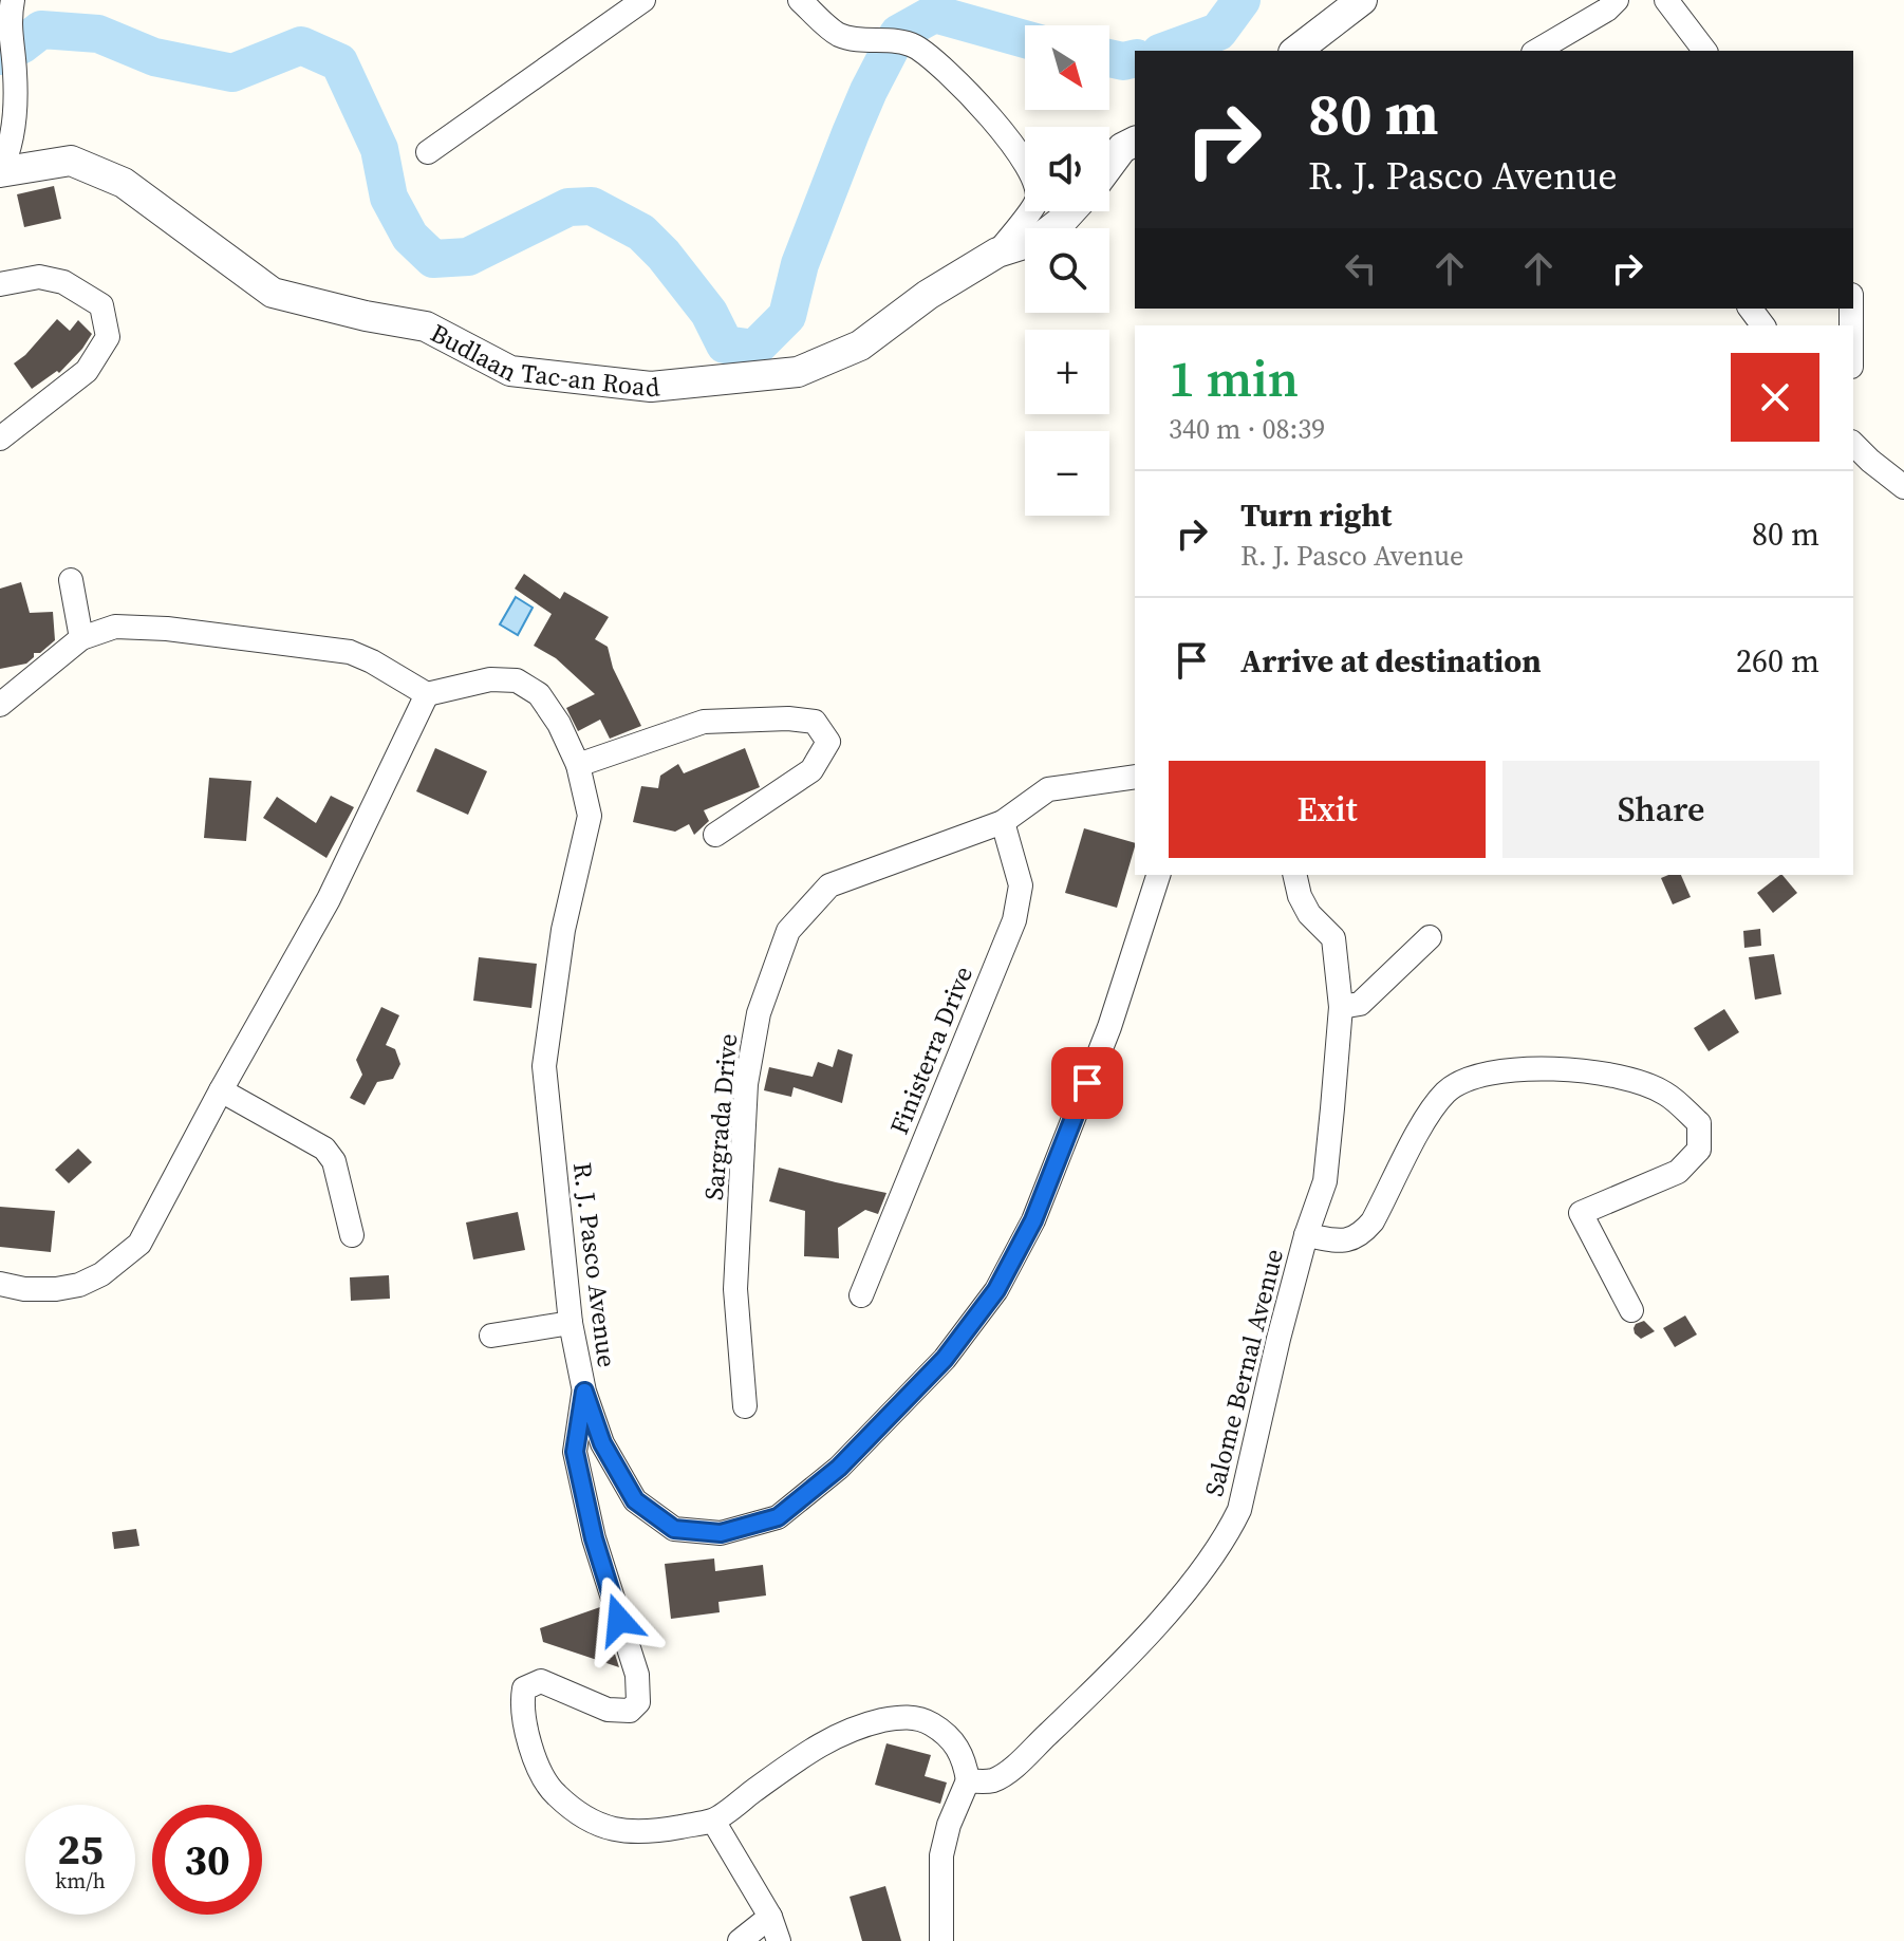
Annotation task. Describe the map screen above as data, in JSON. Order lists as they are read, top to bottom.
{
  "streets": {
    "street": [
      "Budlaan Tac-an Road",
      "Finisterra Drive",
      "Sargrada Drive",
      "R. J. Pasco Avenue",
      "Salome Bernal Avenue"
    ]
  },
  "crossings": [
    ["Finisterra Drive", "Sargrada Drive"]
  ],
  "north": "bottom right",
  "page": {
    "map_buttons": ["+", "−"],
    "turn": ["80 m", "R. J. Pasco Avenue"],
    "heading": ["1 min", "340 m · 08:39"],
    "list": [
      {
        "name": "Turn right",
        "note": "R. J. Pasco Avenue",
        "value": "80 m"
      },
      {
        "name": "Arrive at destination",
        "value": "260 m"
      }
    ],
    "buttons": ["Exit", "Share"],
    "speed": "25 km/h",
    "limit": "30"
  }
}
